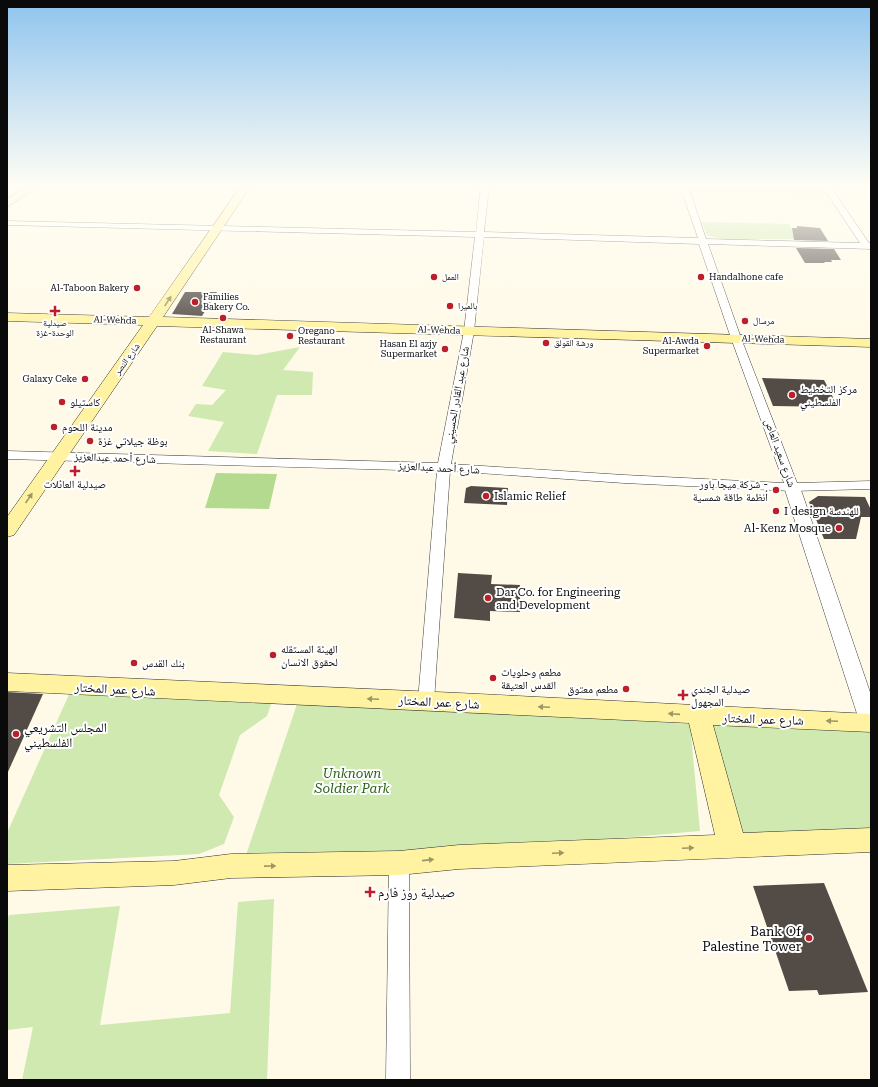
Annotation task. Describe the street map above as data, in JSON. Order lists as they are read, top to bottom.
{
  "streets": {
    "main road": ["Al-Wehda", "شارع النصر", "شارع عمر المختار"],
    "street": ["شارع عبد القادر الحسيني", "شارع سعيد العاص", "شارع أحمد عبدالعزيز"]
  },
  "crossings": [
    ["Al-Wehda", "شارع النصر"],
    ["Al-Wehda", "شارع عبد القادر الحسيني"],
    ["Al-Wehda", "شارع سعيد العاص"],
    ["شارع النصر", "شارع أحمد عبدالعزيز"],
    ["شارع عبد القادر الحسيني", "شارع أحمد عبدالعزيز"],
    ["شارع عبد القادر الحسيني", "شارع عمر المختار"],
    ["شارع سعيد العاص", "شارع أحمد عبدالعزيز"],
    ["شارع سعيد العاص", "شارع عمر المختار"]
  ],
  "parks": ["Unknown Soldier Park"],
  "places": {
    "other": [
      "العمل",
      "Handalhone cafe",
      "Al-Taboon Bakery",
      "Families Bakery Co.",
      "بالميرا",
      "Al-Shawa Restaurant",
      "مرسال",
      "Oregano Restaurant",
      "ورشة القولق",
      "Al-Awda Supermarket",
      "Hasan El azjy Supermarket",
      "Galaxy Ceke",
      "مركز التخطيط الفلسطيني",
      "كاستيلو",
      "مدينة اللحوم",
      "بوظة جيلاتي غزة",
      "شركة ميجا باور - أنظمة طاقة شمسية",
      "Islamic Relief",
      "I design للهندسة",
      "Al-Kenz Mosque",
      "Dar Co. for Engineering and Development",
      "الهيئة المستقله لحقوق الانسان",
      "بنك القدس",
      "مطعم وحلويات القدس العتيقة",
      "مطعم معتوق",
      "المجلس التشريعي الفلسطيني",
      "Bank Of Palestine Tower"
    ],
    "health": [
      "صيدلية الوحدة-غزة",
      "صيدلية العائلات",
      "صيدلية الجندي المجهول",
      "صيدلية روز فارم"
    ]
  }
}
